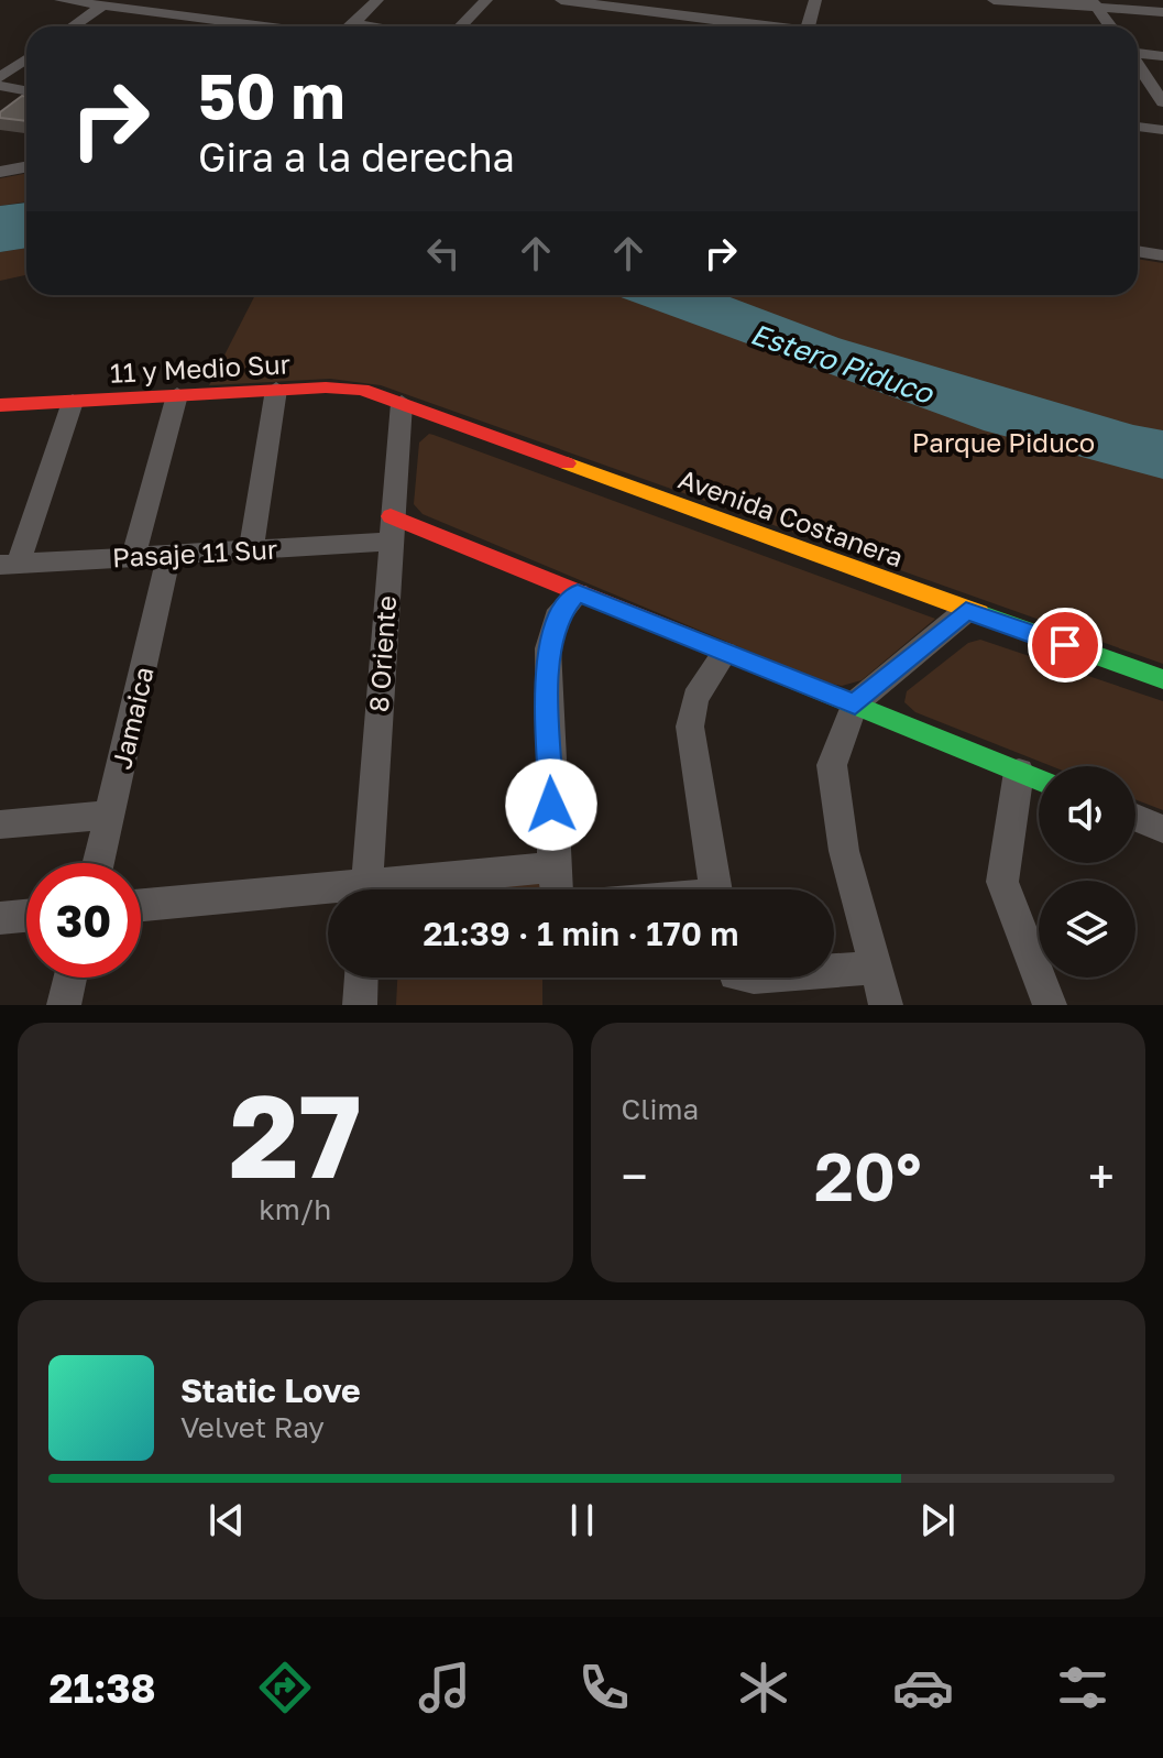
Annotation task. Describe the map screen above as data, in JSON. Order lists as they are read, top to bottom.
{
  "streets": {
    "street": [
      "11 y Medio Sur",
      "Avenida Costanera",
      "Pasaje 11 Sur",
      "8 Oriente",
      "Jamaica"
    ]
  },
  "crossings": [
    ["11 y Medio Sur", "Avenida Costanera"],
    ["11 y Medio Sur", "8 Oriente"],
    ["Avenida Costanera", "8 Oriente"],
    ["Pasaje 11 Sur", "8 Oriente"],
    ["Pasaje 11 Sur", "Jamaica"]
  ],
  "water": ["Estero Piduco"],
  "parks": ["Parque Piduco"],
  "page": {
    "turn": ["50 m", "Gira a la derecha"],
    "limit": "30",
    "trip": "21:39 · 1 min · 170 m",
    "tile": [
      ["27", "km/h"],
      "Clima"
    ],
    "heat": ["−", "20°", "+"],
    "song": ["Static Love", "Velvet Ray"],
    "tabs": "21:38"
  }
}
